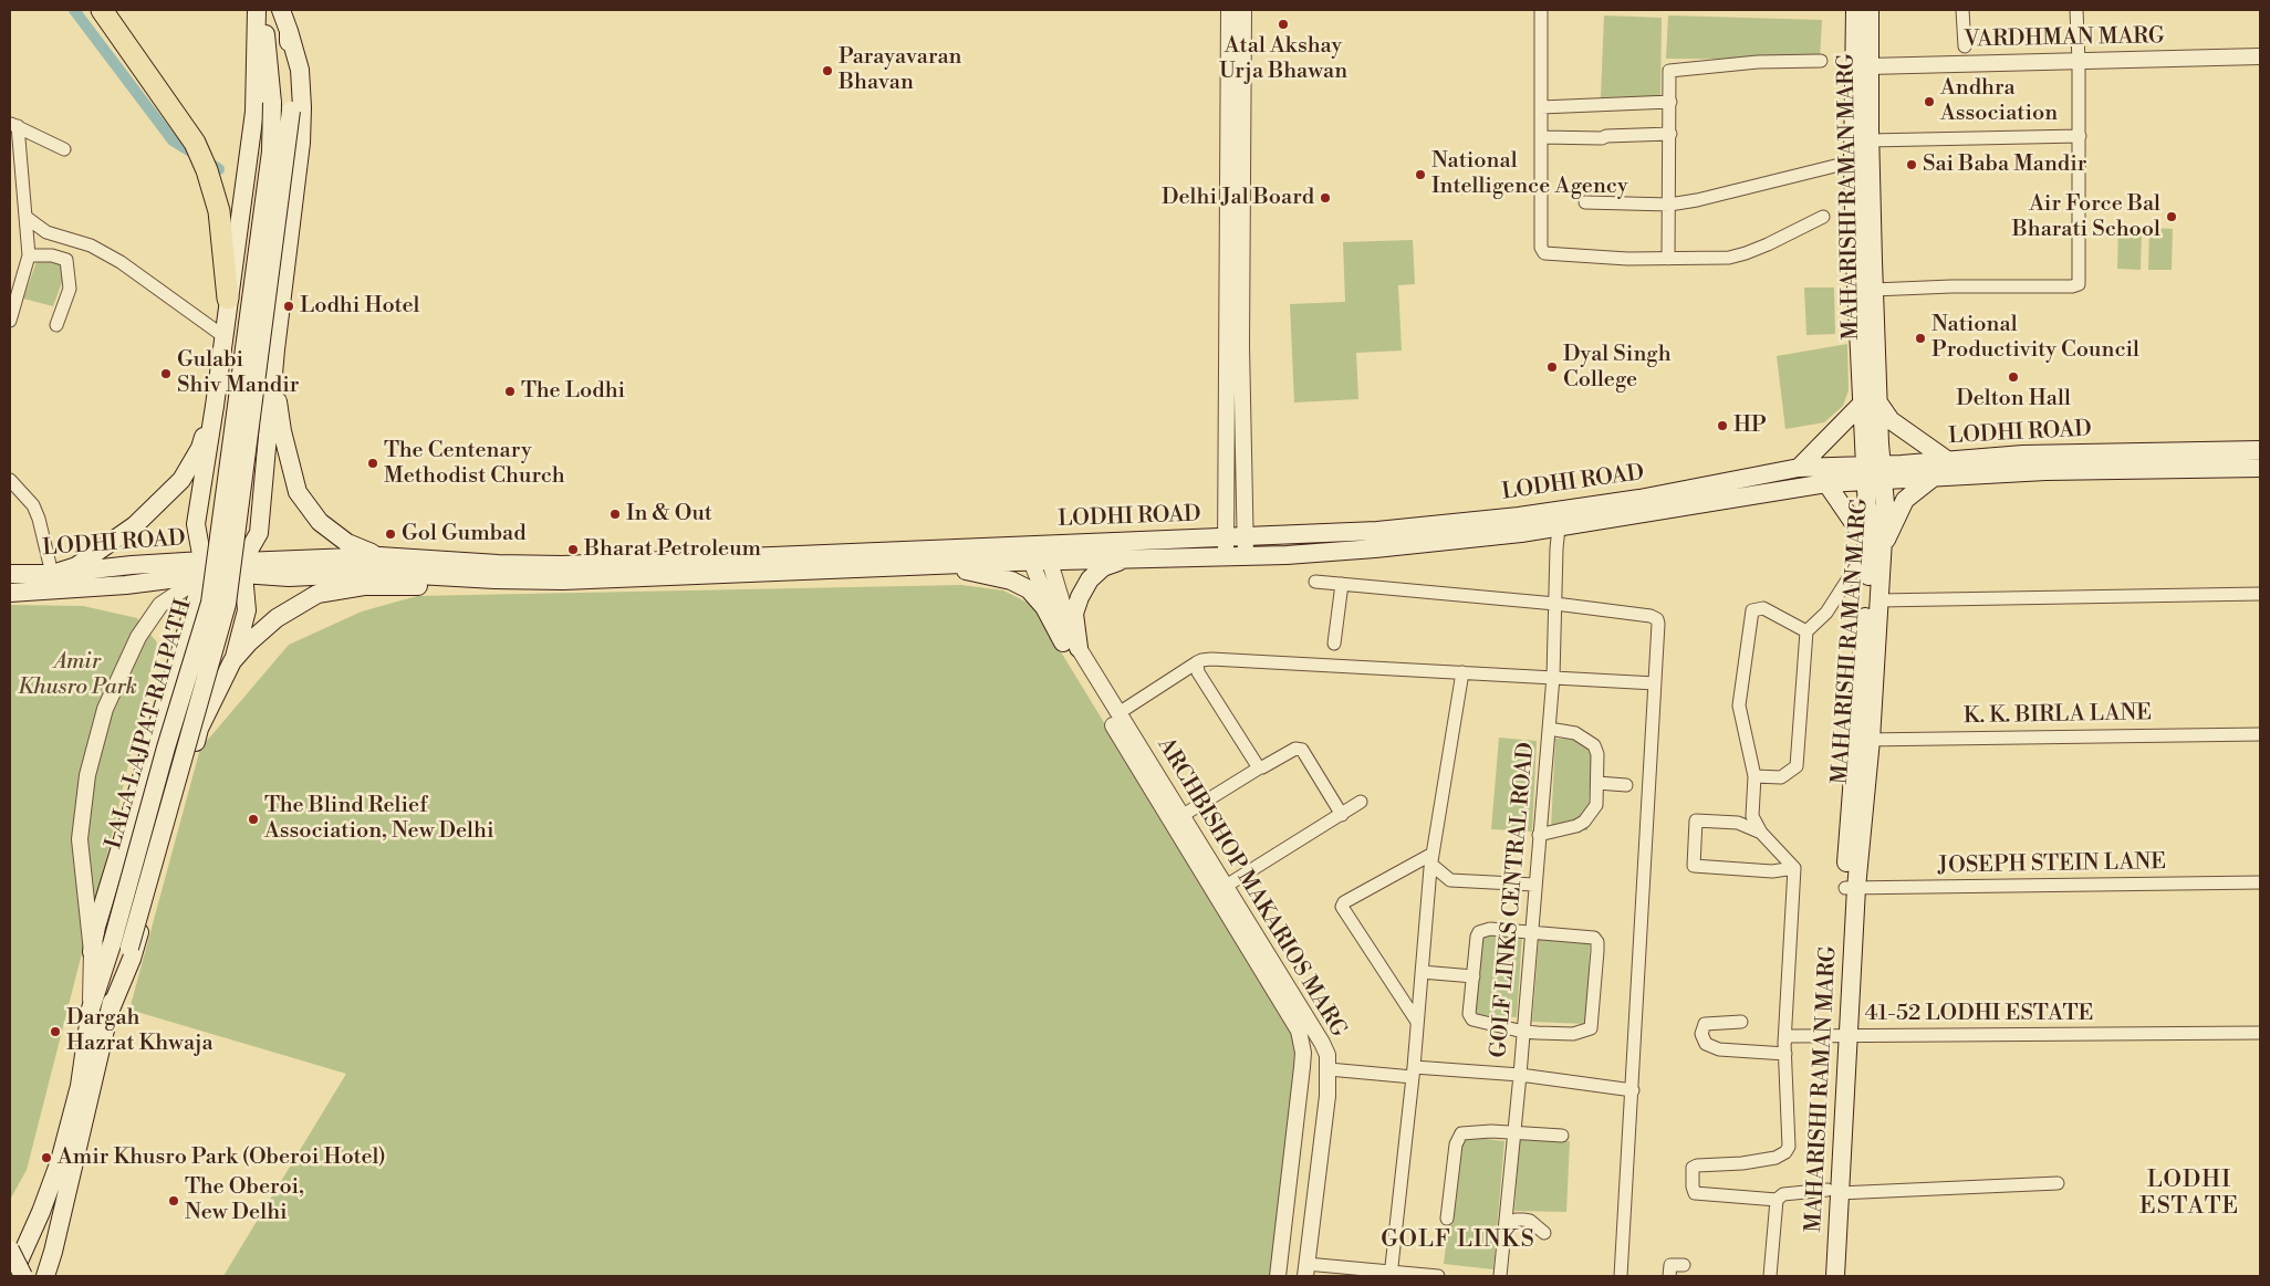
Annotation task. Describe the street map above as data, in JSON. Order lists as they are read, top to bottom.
{
  "streets": {
    "main road": ["MAHARISHI RAMAN MARG", "LODHI ROAD", "LALA LAJPAT RAI PATH"],
    "street": [
      "VARDHMAN MARG",
      "K. K. BIRLA LANE",
      "JOSEPH STEIN LANE",
      "ARCHBISHOP MAKARIOS MARG",
      "GOLF LINKS CENTRAL ROAD",
      "41-52 LODHI ESTATE"
    ]
  },
  "crossings": [
    ["VARDHMAN MARG", "MAHARISHI RAMAN MARG"],
    ["MAHARISHI RAMAN MARG", "LODHI ROAD"],
    ["MAHARISHI RAMAN MARG", "K. K. BIRLA LANE"],
    ["MAHARISHI RAMAN MARG", "JOSEPH STEIN LANE"],
    ["MAHARISHI RAMAN MARG", "41-52 LODHI ESTATE"],
    ["LODHI ROAD", "ARCHBISHOP MAKARIOS MARG"],
    ["LODHI ROAD", "GOLF LINKS CENTRAL ROAD"]
  ],
  "districts": ["LODHI ESTATE", "GOLF LINKS"],
  "parks": ["Amir Khusro Park"],
  "places": [
    "Atal Akshay Urja Bhawan",
    "Parayavaran Bhavan",
    "Andhra Association",
    "Sai Baba Mandir",
    "National Intelligence Agency",
    "Delhi Jal Board",
    "Air Force Bal Bharati School",
    "Lodhi Hotel",
    "National Productivity Council",
    "Dyal Singh College",
    "Gulabi Shiv Mandir",
    "Delton Hall",
    "The Lodhi",
    "HP",
    "The Centenary Methodist Church",
    "In & Out",
    "Gol Gumbad",
    "Bharat Petroleum",
    "The Blind Relief Association, New Delhi",
    "Dargah Hazrat Khwaja",
    "Amir Khusro Park (Oberoi Hotel)",
    "The Oberoi, New Delhi"
  ]
}
